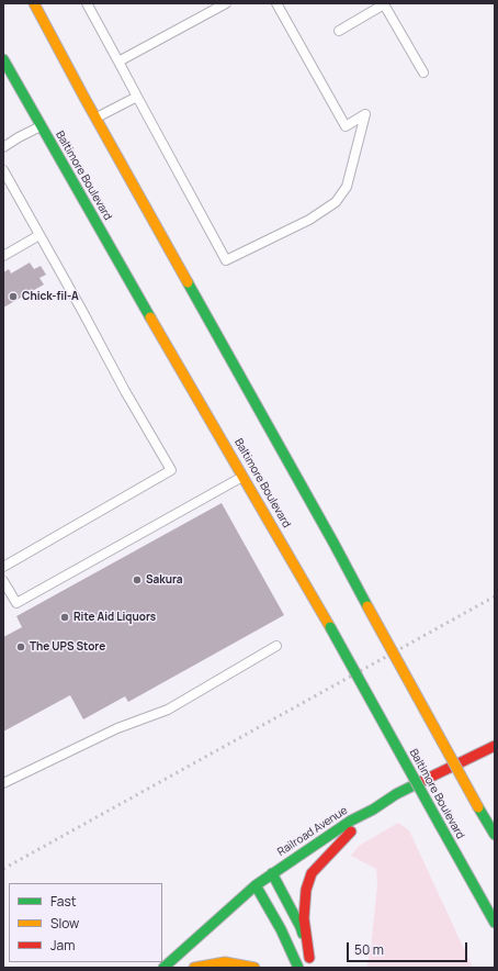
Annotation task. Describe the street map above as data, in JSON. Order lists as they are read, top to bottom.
{
  "streets": {
    "highway": ["Baltimore Boulevard", "Railroad Avenue"]
  },
  "places": [
    "Chick-fil-A",
    "Sakura",
    "Rite Aid Liquors",
    "The UPS Store"
  ],
  "legend": ["Fast", "Slow", "Jam"],
  "scale_bar": "50 m"
}
